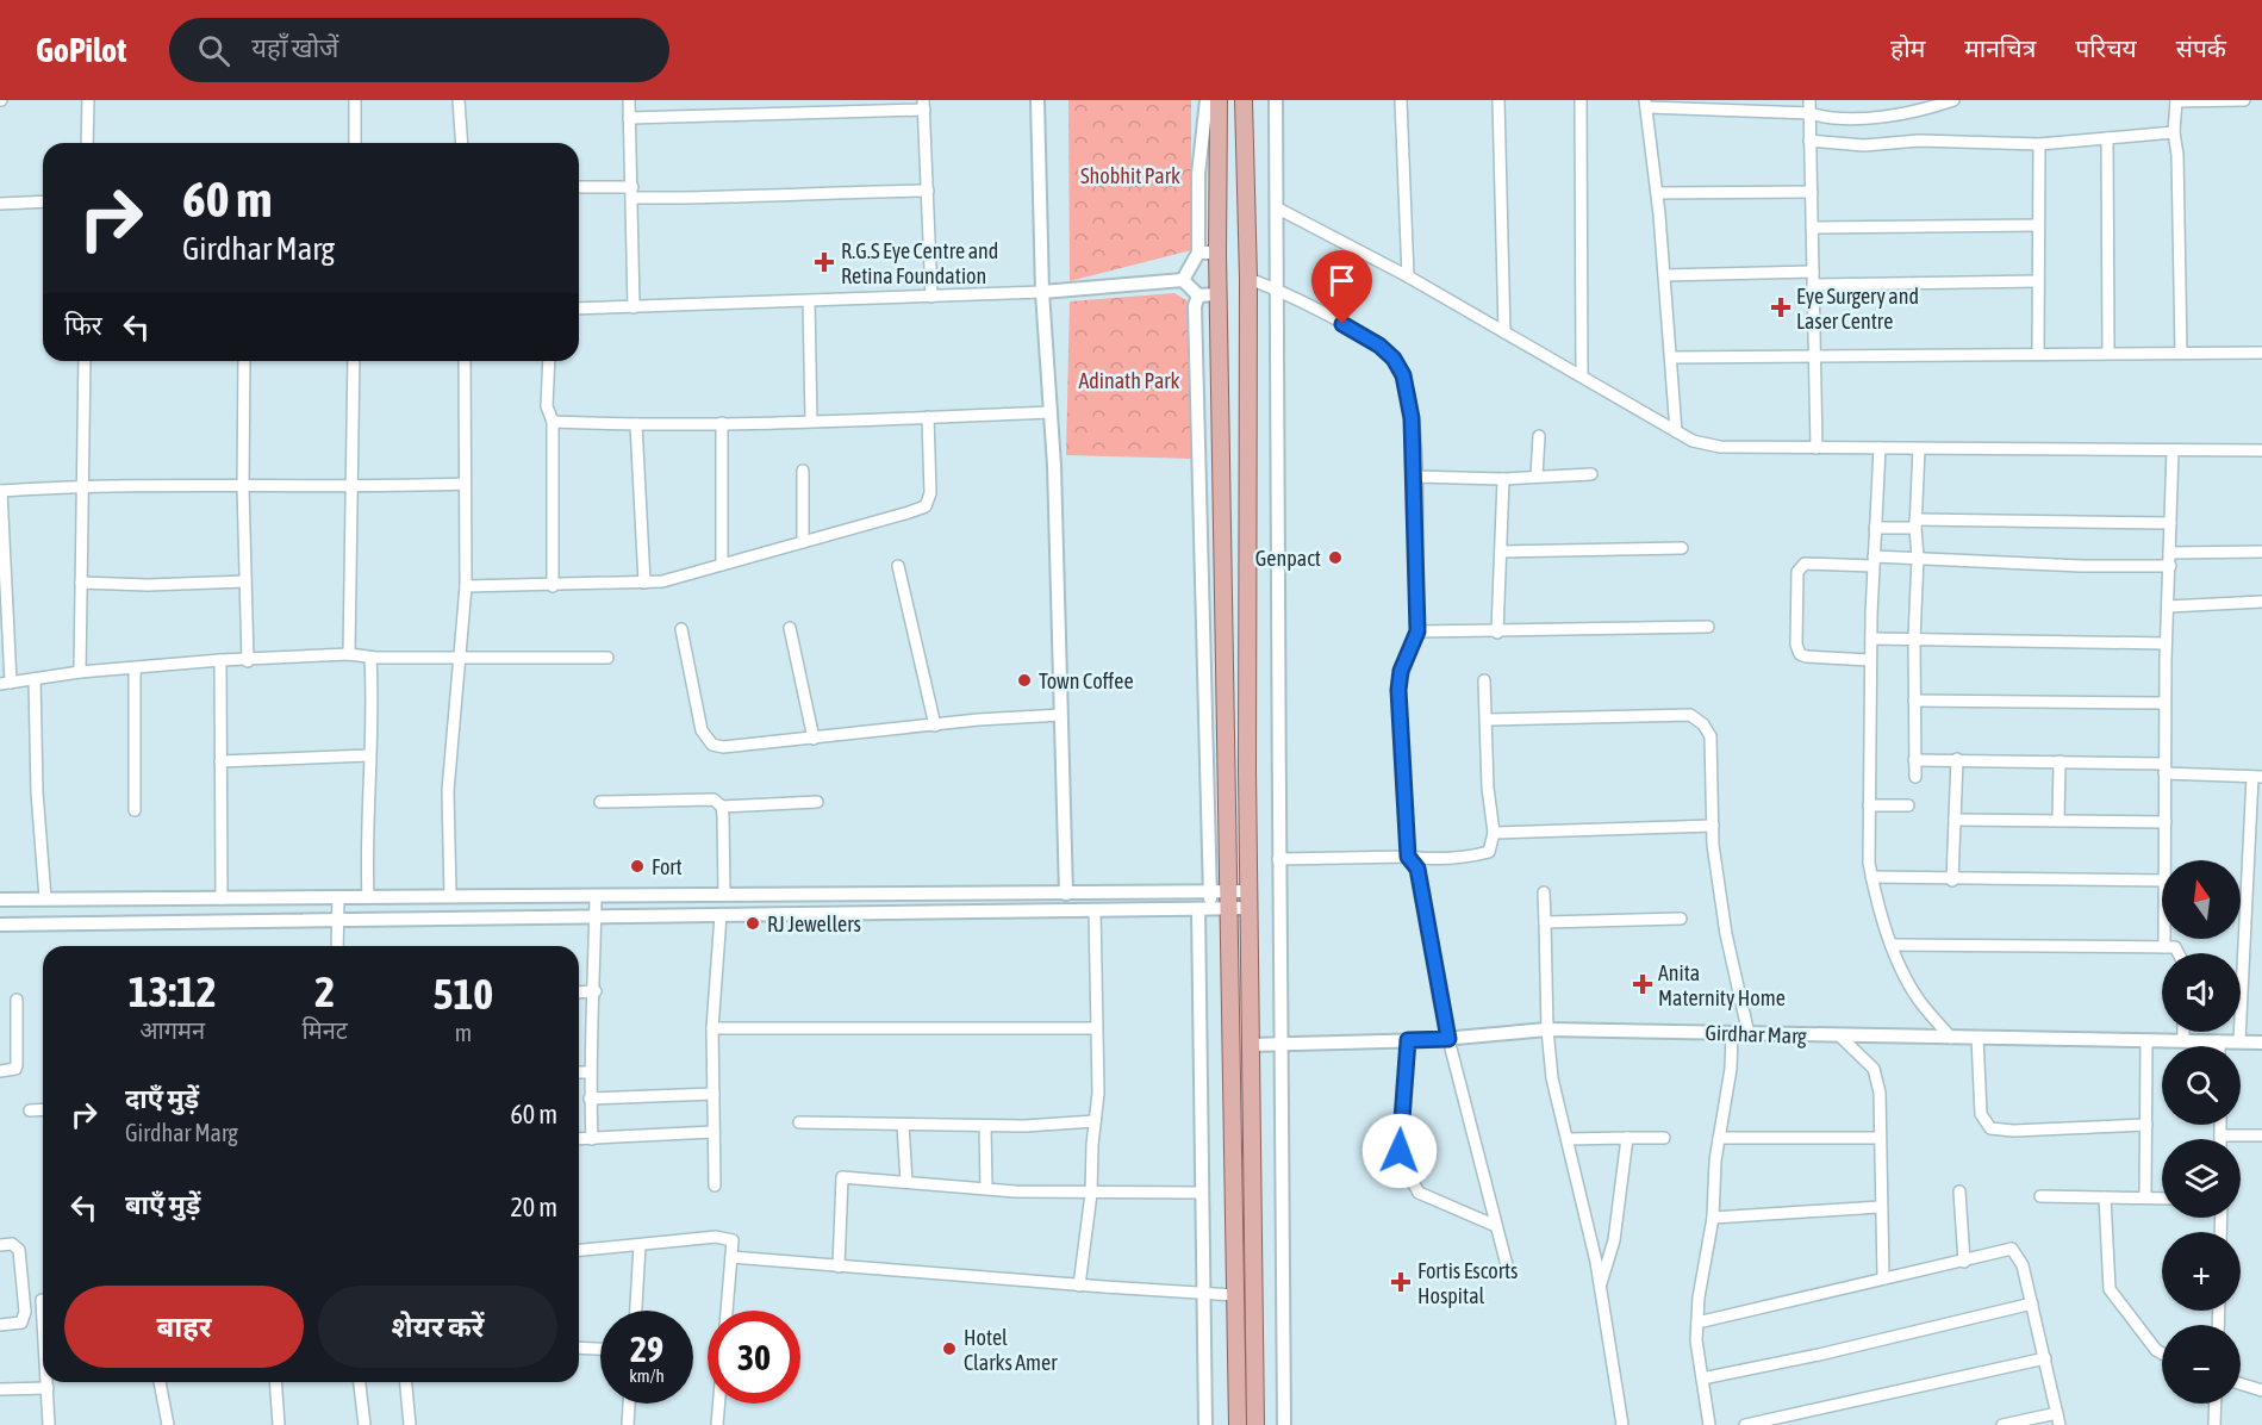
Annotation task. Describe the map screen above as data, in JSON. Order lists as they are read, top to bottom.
{
  "streets": {
    "street": ["Girdhar Marg"]
  },
  "parks": ["Shobhit Park", "Adinath Park"],
  "places": {
    "health": [
      "R.G.S Eye Centre and Retina Foundation",
      "Eye Surgery and Laser Centre",
      "Anita Maternity Home",
      "Fortis Escorts Hospital"
    ],
    "other": [
      "Genpact",
      "Town Coffee",
      "Fort",
      "RJ Jewellers",
      "Hotel Clarks Amer"
    ]
  },
  "north": "top",
  "page": {
    "header": "GoPilot",
    "search": "यहाँ खोजें",
    "nav": [
      "होम",
      "मानचित्र",
      "परिचय",
      "संपर्क"
    ],
    "turn": ["60 m", "Girdhar Marg"],
    "then": "फिर",
    "map_buttons": ["+", "−"],
    "eta": [
      "13:12",
      "आगमन",
      "2",
      "मिनट",
      "510",
      "m"
    ],
    "list": [
      {
        "name": "दाएँ मुड़ें",
        "note": "Girdhar Marg",
        "value": "60 m"
      },
      {
        "name": "बाएँ मुड़ें",
        "value": "20 m"
      }
    ],
    "buttons": ["बाहर", "शेयर करें"],
    "speed": "29 km/h",
    "limit": "30"
  }
}
